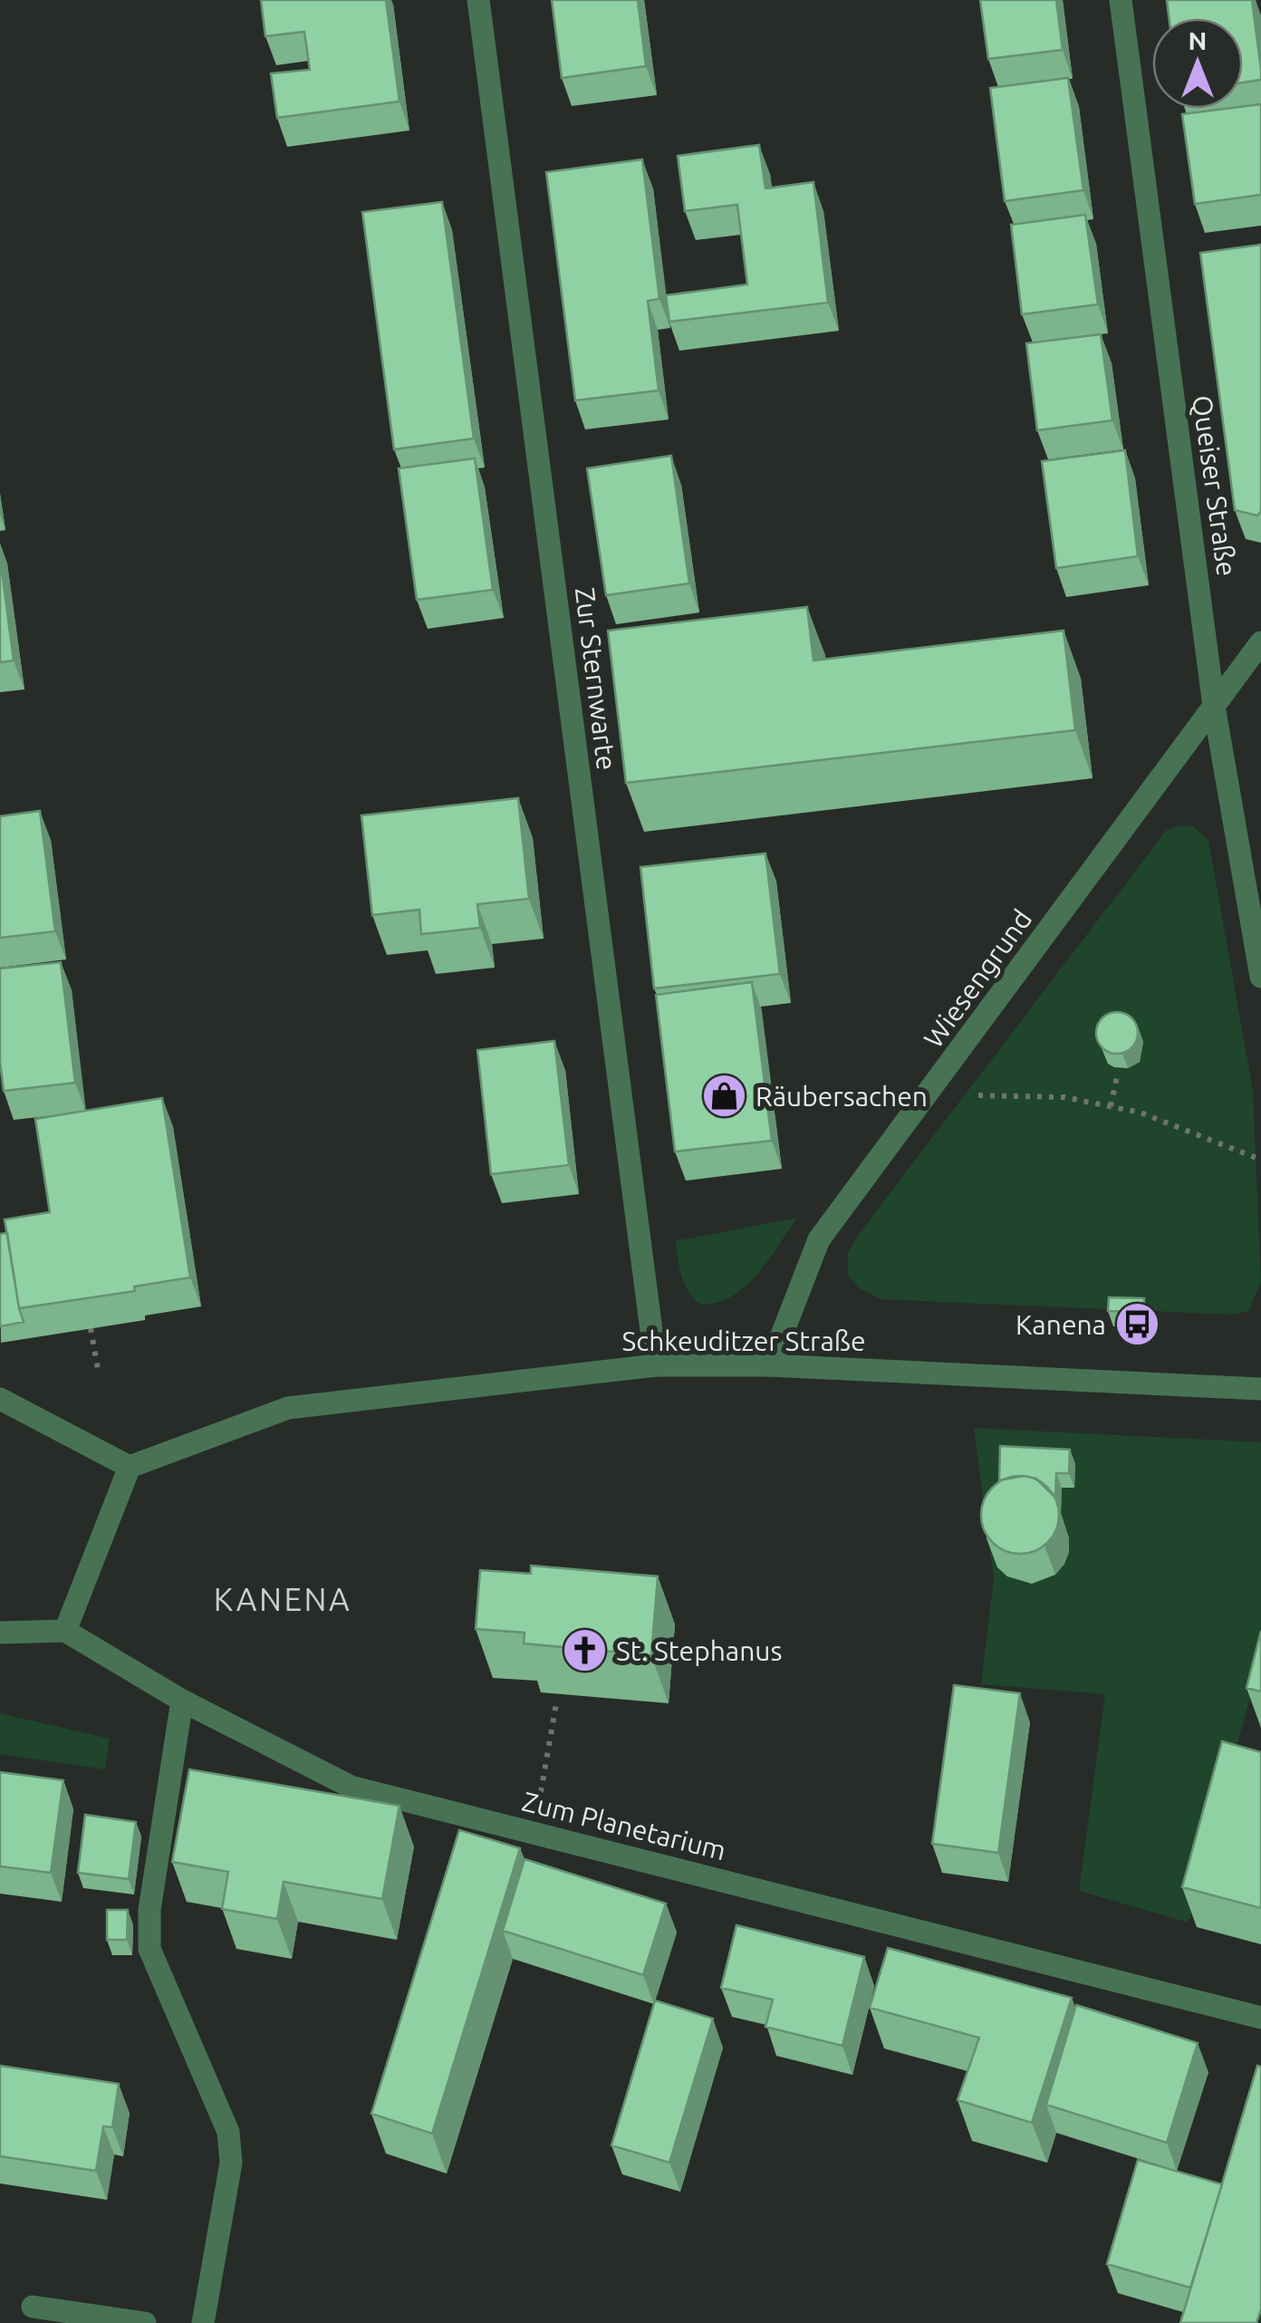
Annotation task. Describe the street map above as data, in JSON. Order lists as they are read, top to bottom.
{
  "streets": {
    "street": [
      "Queiser Straße",
      "Zur Sternwarte",
      "Wiesengrund",
      "Schkeuditzer Straße",
      "Zum Planetarium"
    ]
  },
  "crossings": [
    ["Queiser Straße", "Wiesengrund"],
    ["Zur Sternwarte", "Schkeuditzer Straße"],
    ["Wiesengrund", "Schkeuditzer Straße"]
  ],
  "districts": ["KANENA"],
  "places": {
    "shop": ["Räubersachen"],
    "bus stop": ["Kanena"],
    "church": ["St. Stephanus"]
  },
  "north": "top"
}
